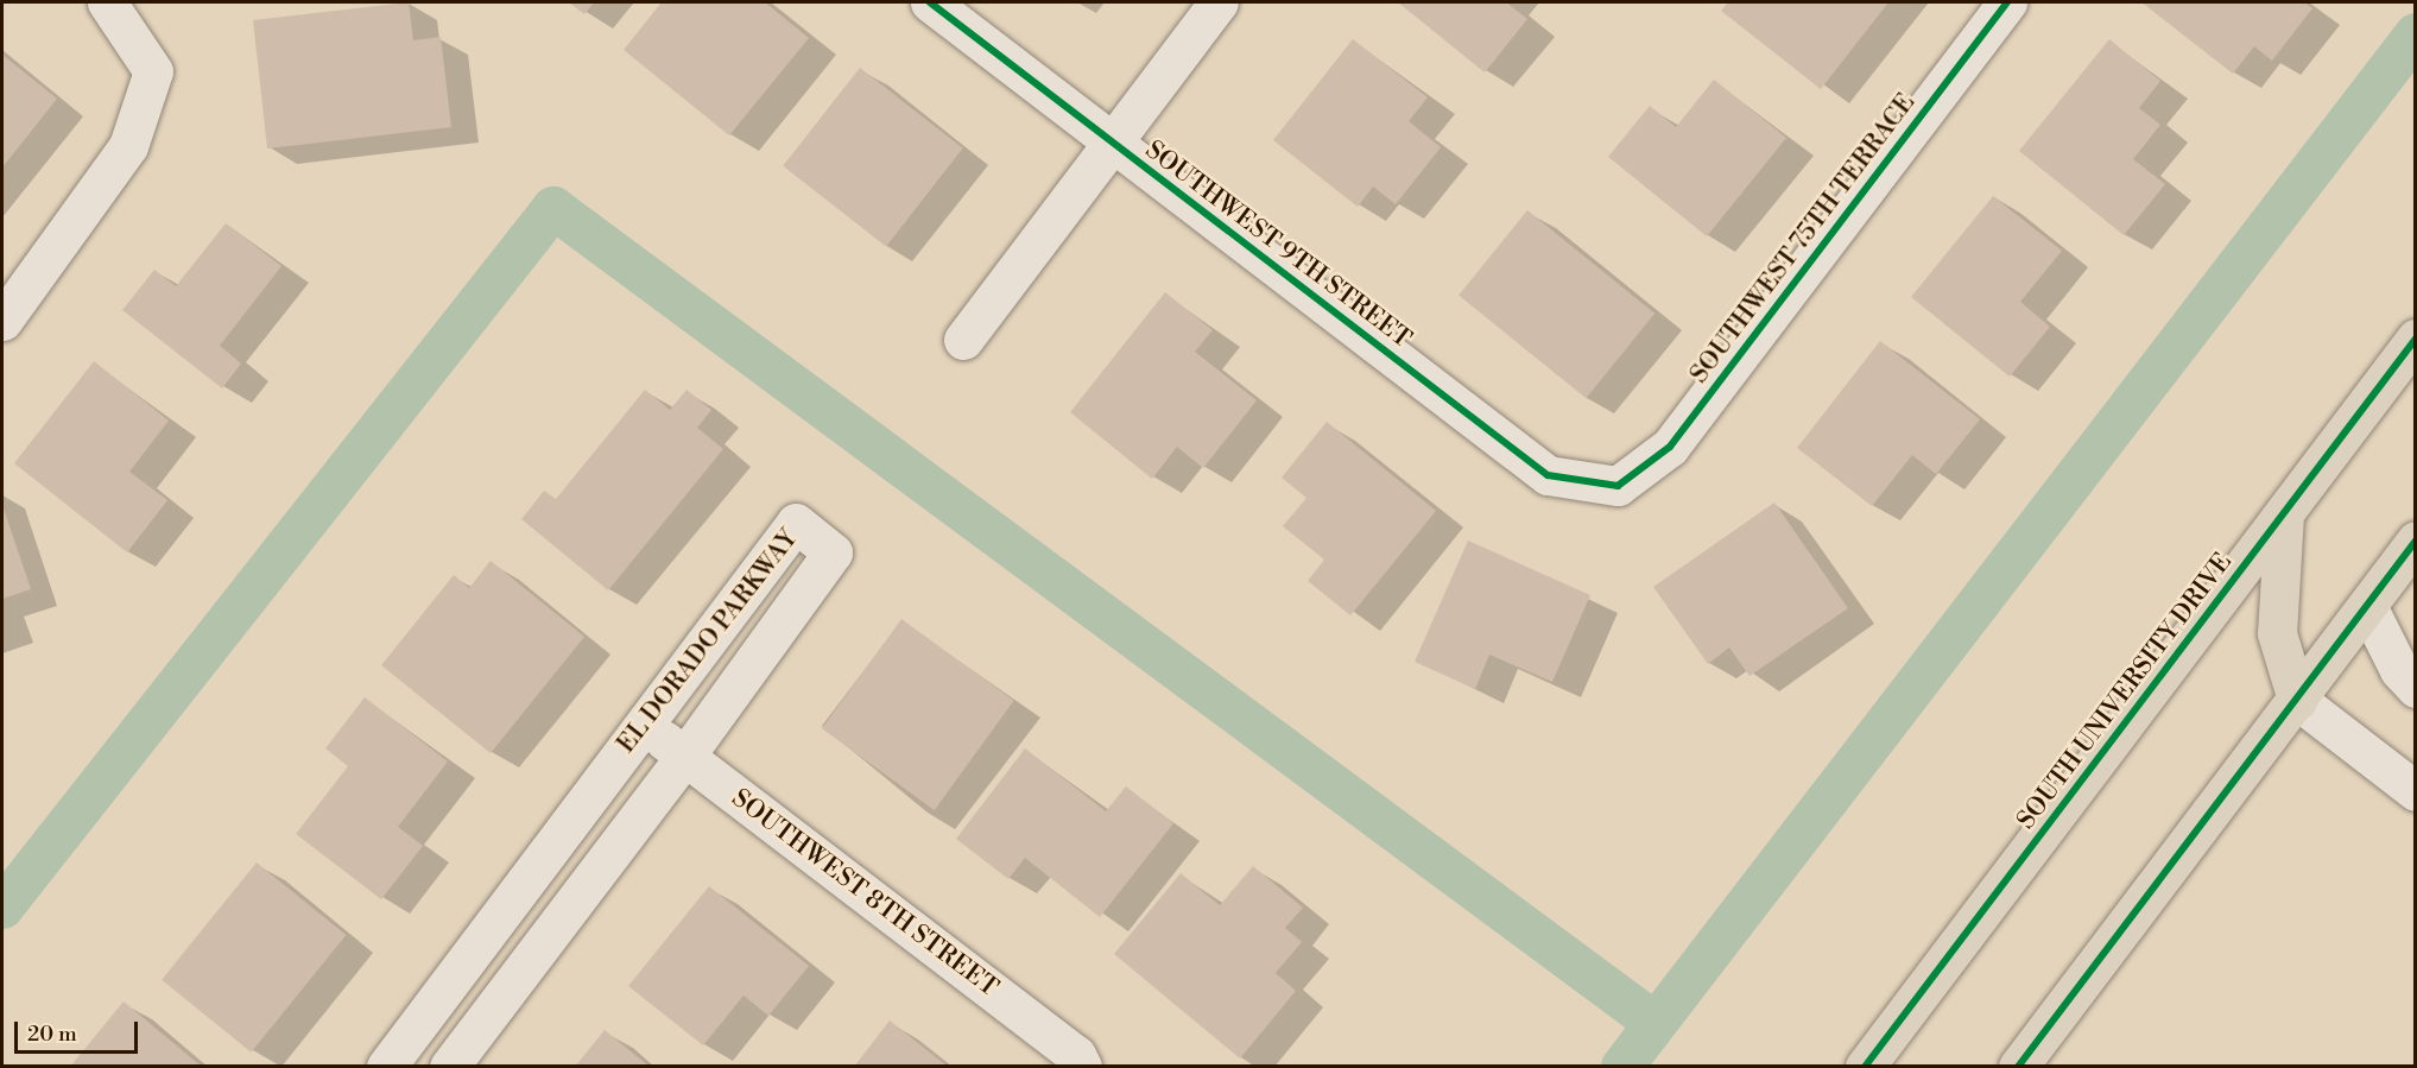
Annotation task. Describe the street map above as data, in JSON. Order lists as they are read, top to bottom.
{
  "streets": {
    "main road": ["SOUTH UNIVERSITY DRIVE"],
    "street": [
      "SOUTHWEST 75TH TERRACE",
      "SOUTHWEST 9TH STREET",
      "EL DORADO PARKWAY",
      "SOUTHWEST 8TH STREET"
    ]
  },
  "crossings": [
    ["SOUTHWEST 75TH TERRACE", "SOUTHWEST 9TH STREET"],
    ["EL DORADO PARKWAY", "SOUTHWEST 8TH STREET"]
  ],
  "scale_bar": "20 m"
}
